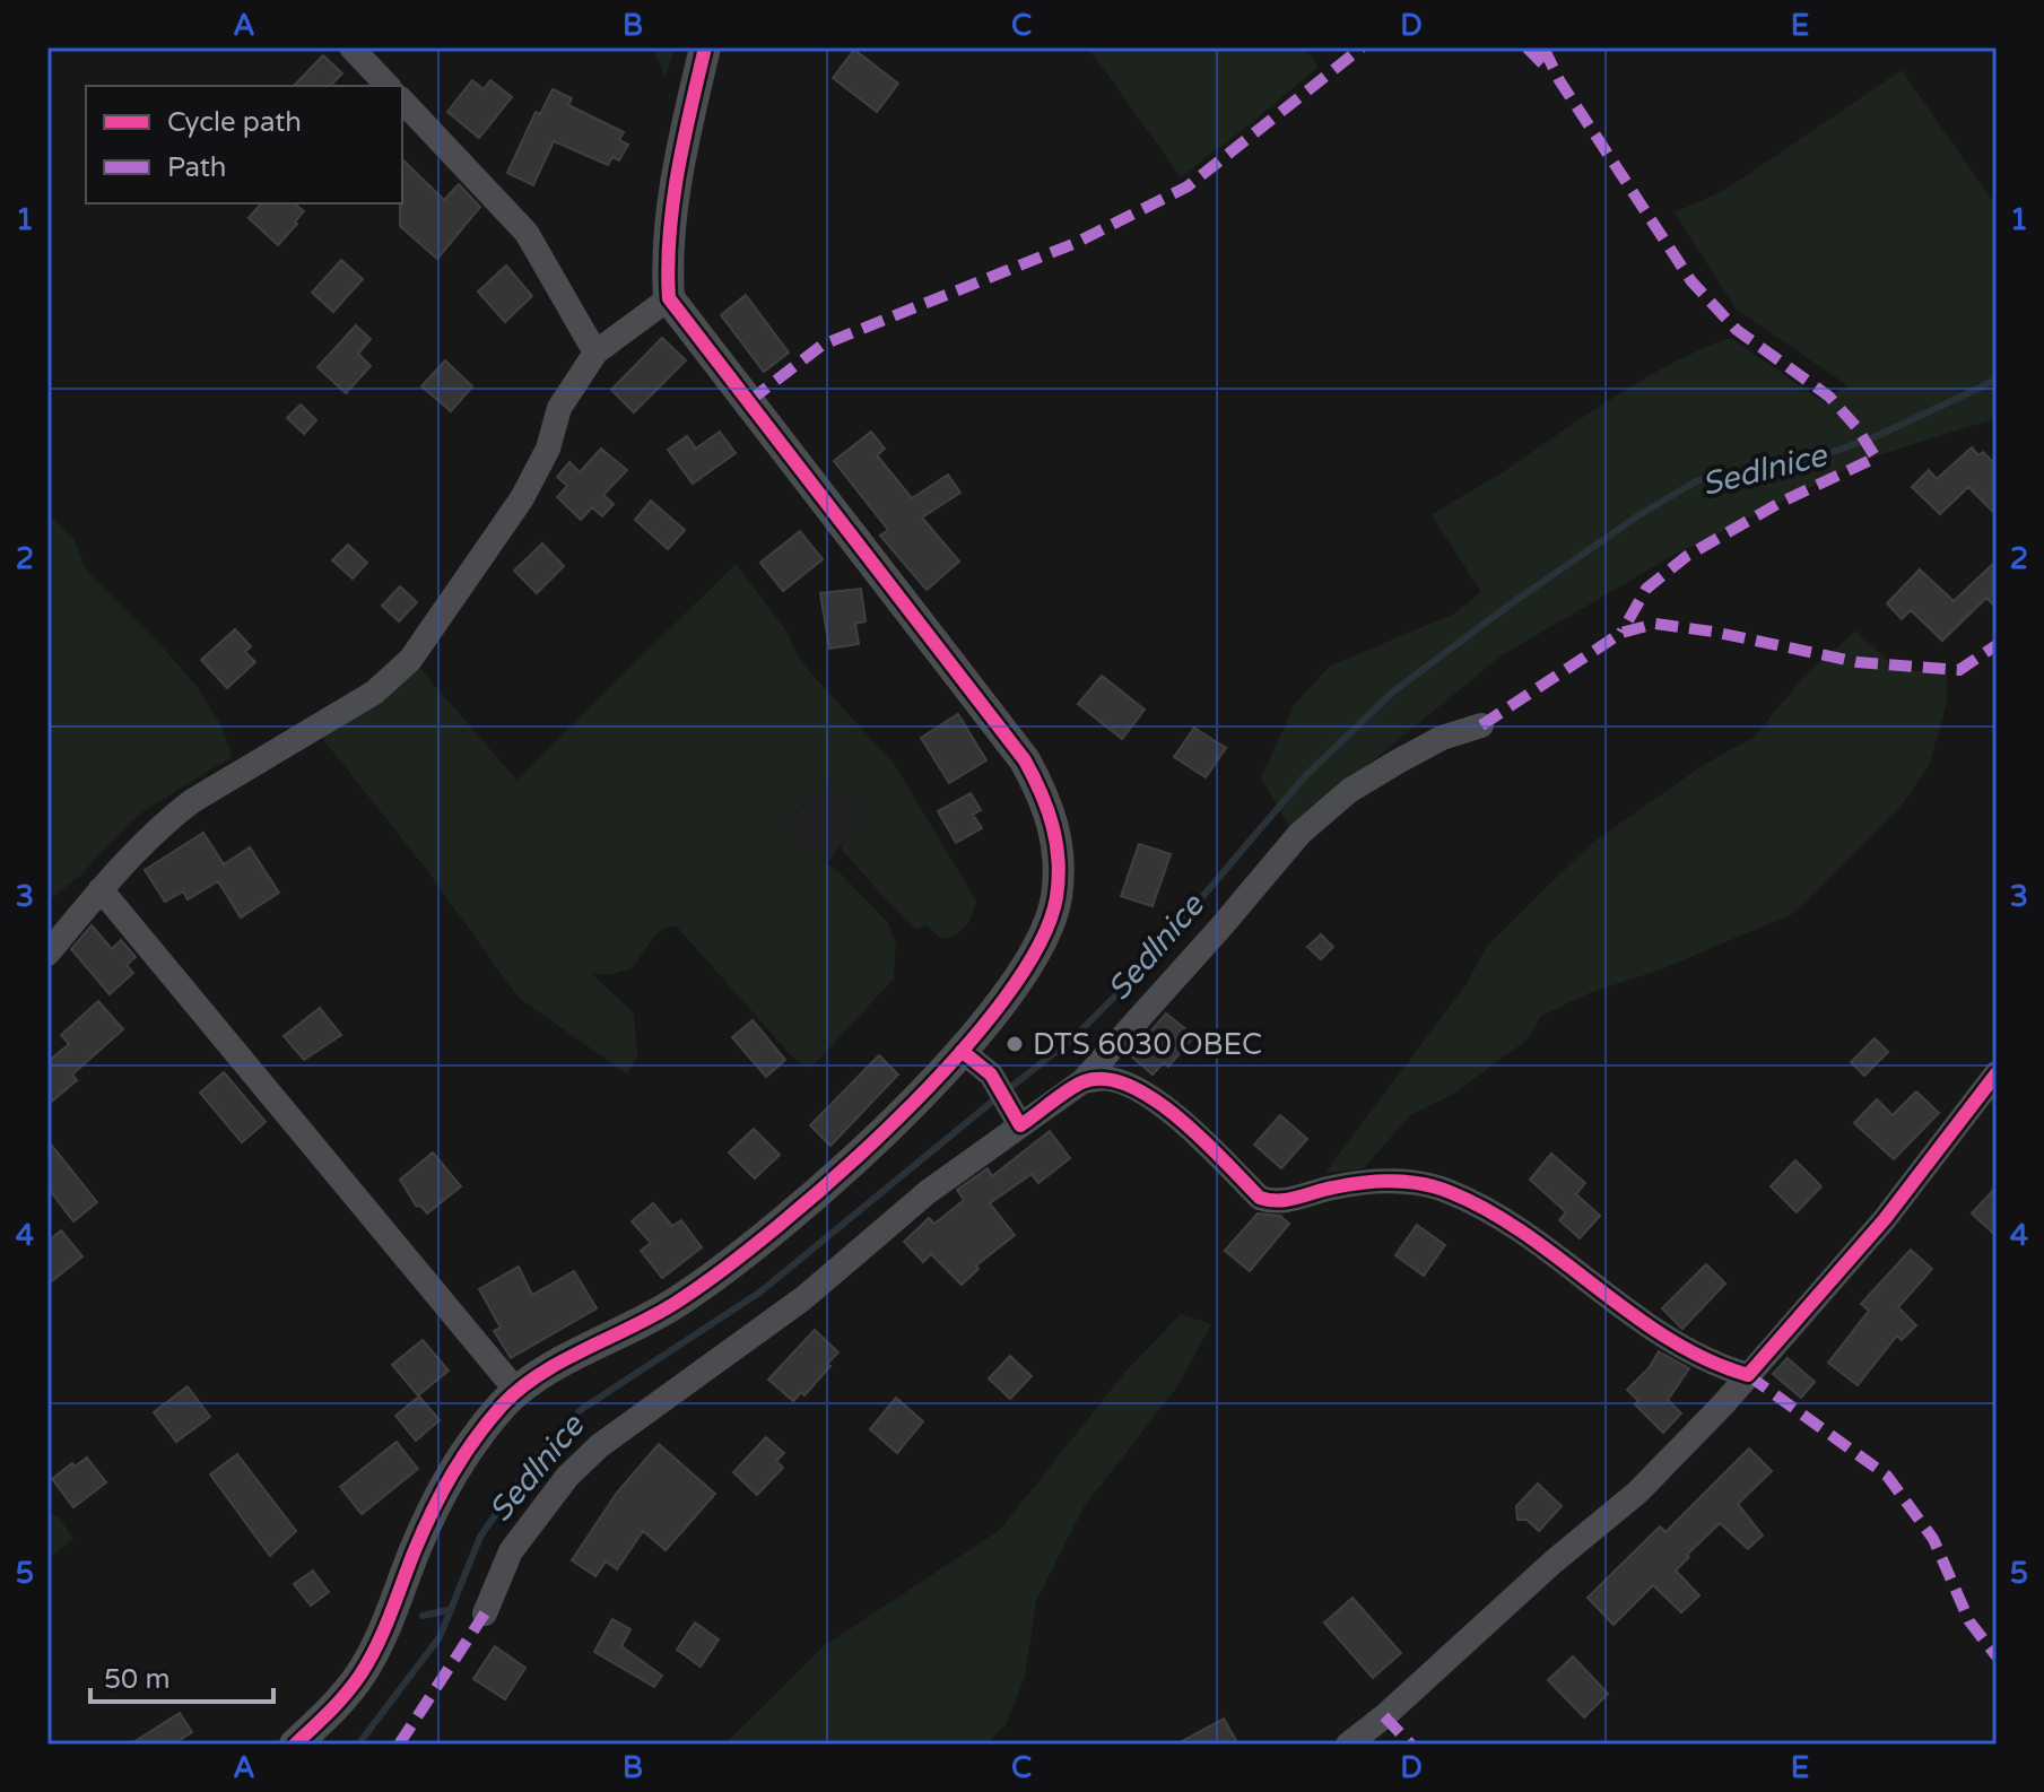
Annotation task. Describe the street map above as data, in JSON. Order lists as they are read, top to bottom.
{
  "water": ["Sedlnice"],
  "places": ["DTS 6030 OBEC"],
  "legend": ["Cycle path", "Path"],
  "scale_bar": "50 m",
  "grid": {
    "columns": [
      "A",
      "B",
      "C",
      "D",
      "E"
    ],
    "rows": [
      "1",
      "2",
      "3",
      "4",
      "5"
    ]
  }
}
